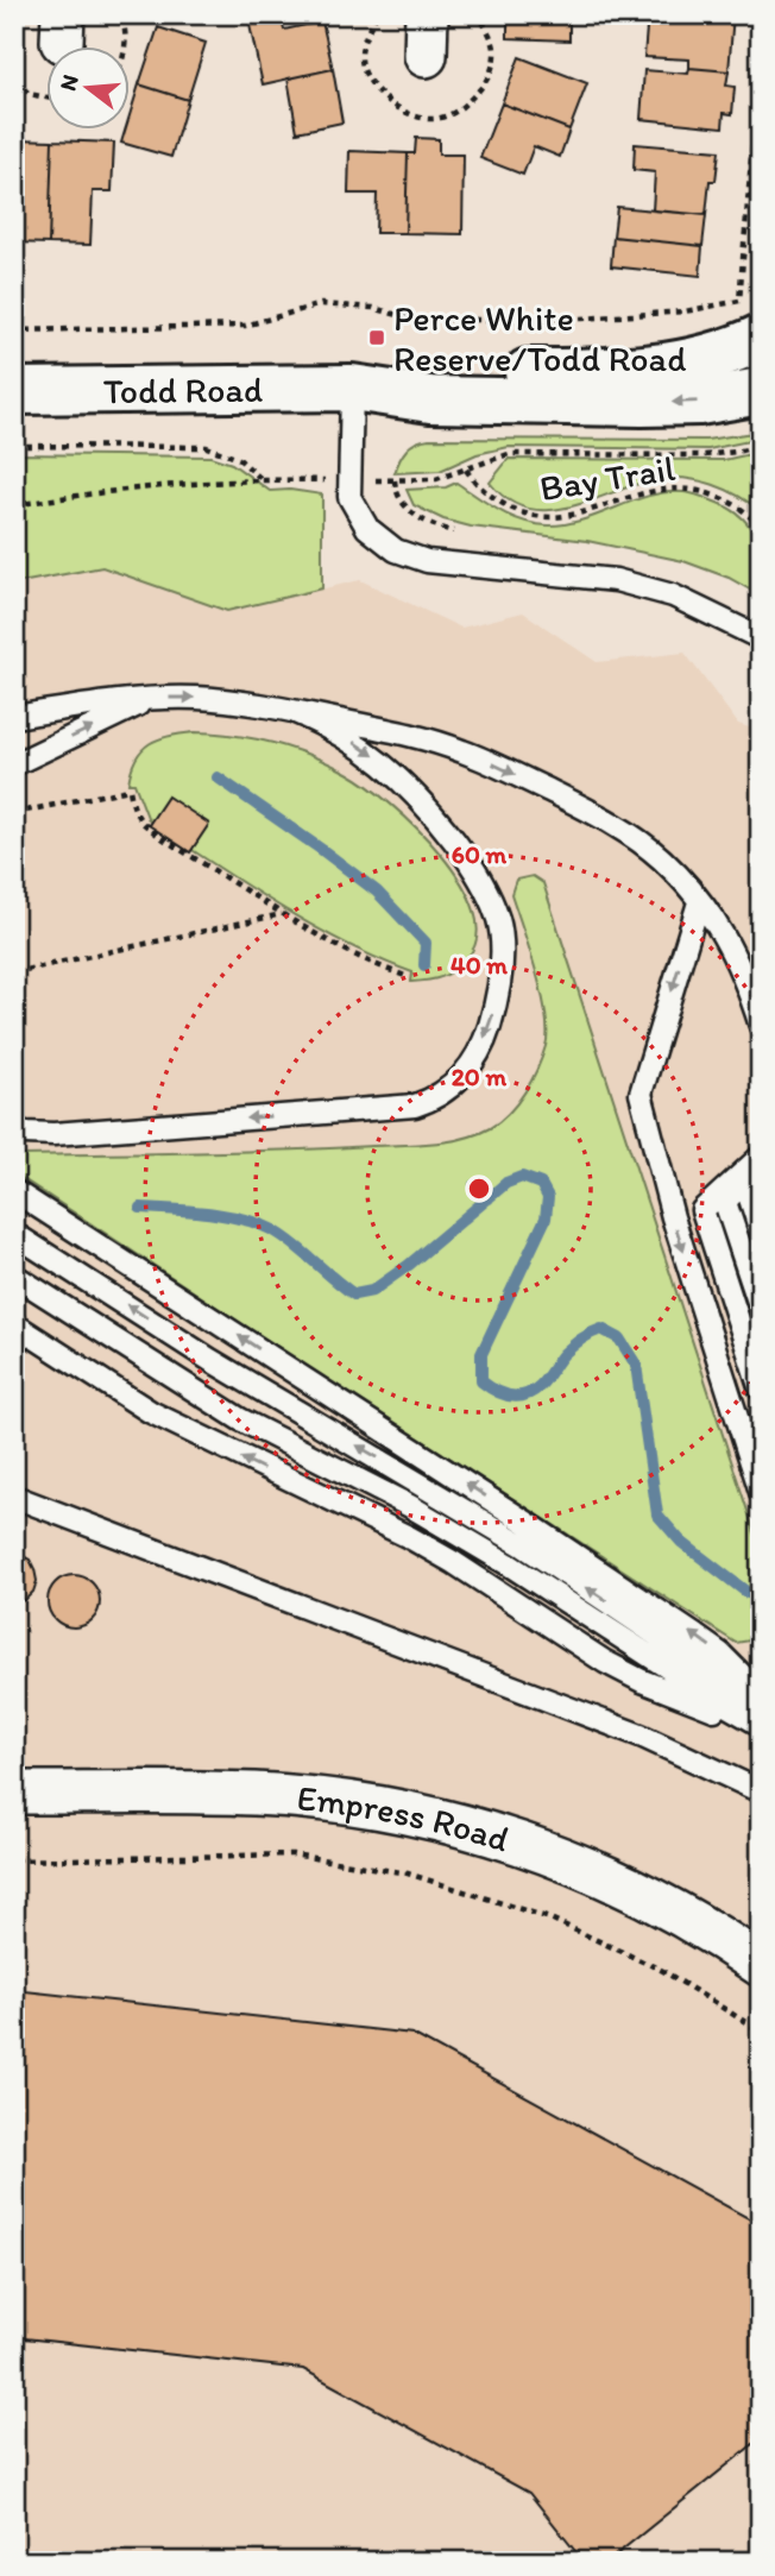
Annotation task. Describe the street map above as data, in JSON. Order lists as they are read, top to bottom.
{
  "streets": {
    "street": ["Todd Road", "Empress Road"],
    "path": ["Bay Trail"]
  },
  "places": {
    "transit": ["Perce White Reserve/Todd Road"]
  },
  "north": "left",
  "rings": ["60 m", "40 m", "20 m"]
}
